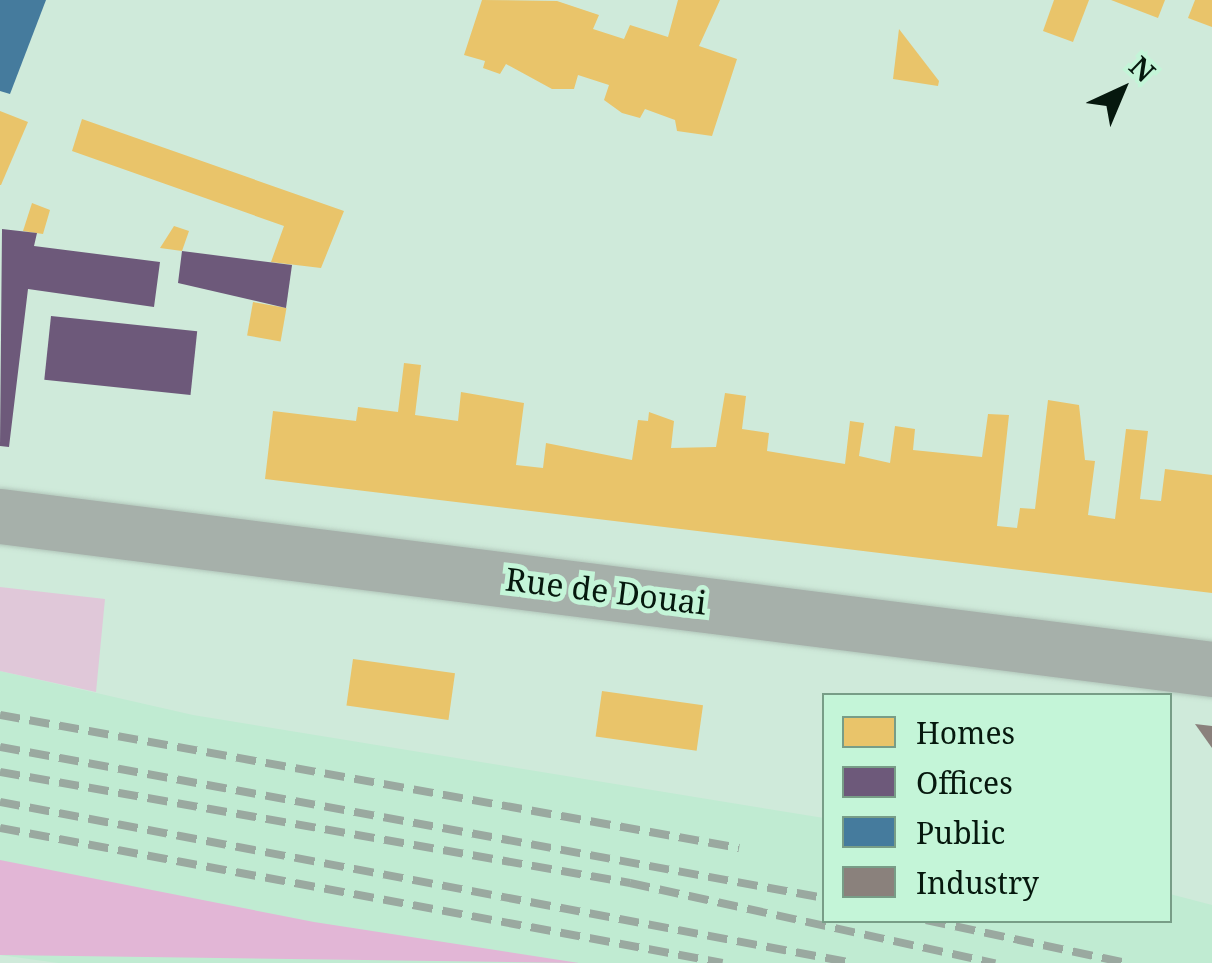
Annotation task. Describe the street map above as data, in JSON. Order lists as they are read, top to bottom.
{
  "streets": {
    "street": ["Rue de Douai"]
  },
  "legend": [
    "Homes",
    "Offices",
    "Public",
    "Industry"
  ],
  "north": "top right"
}
